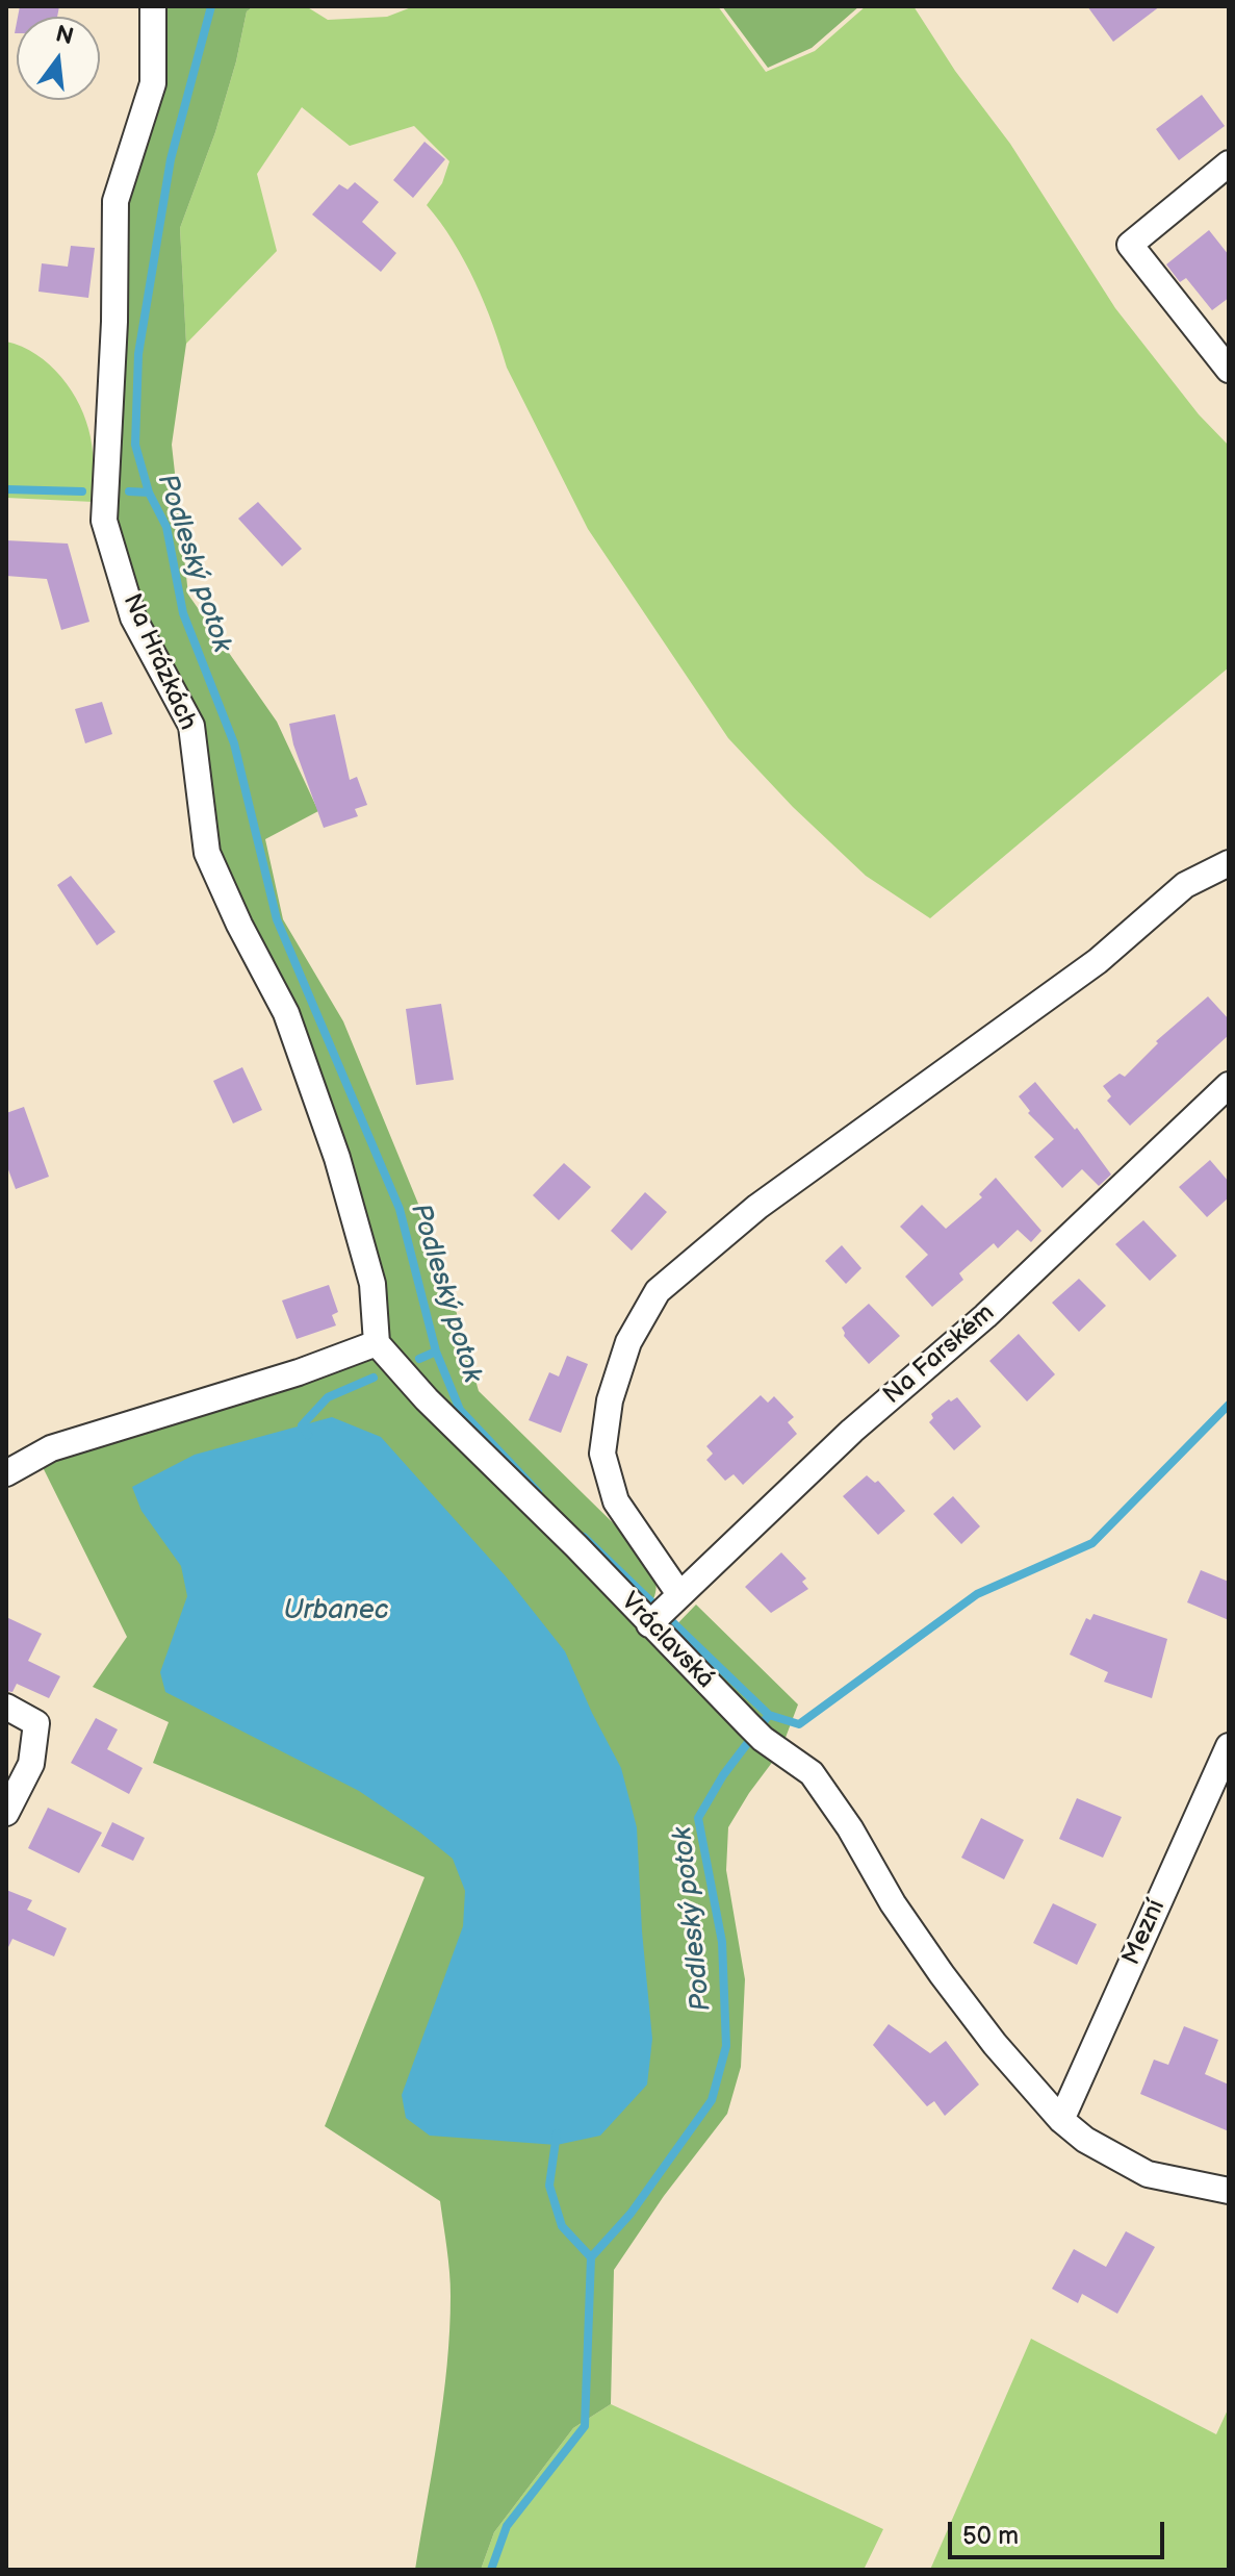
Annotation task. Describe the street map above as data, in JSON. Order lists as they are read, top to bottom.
{
  "streets": {
    "street": [
      "Na Hrázkách",
      "Na Farském",
      "Vráclavská",
      "Mezní"
    ]
  },
  "crossings": [
    ["Na Hrázkách", "Vráclavská"],
    ["Na Farském", "Vráclavská"],
    ["Vráclavská", "Mezní"]
  ],
  "water": ["Podleský potok", "Urbanec"],
  "scale_bar": "50 m",
  "north": "top"
}
